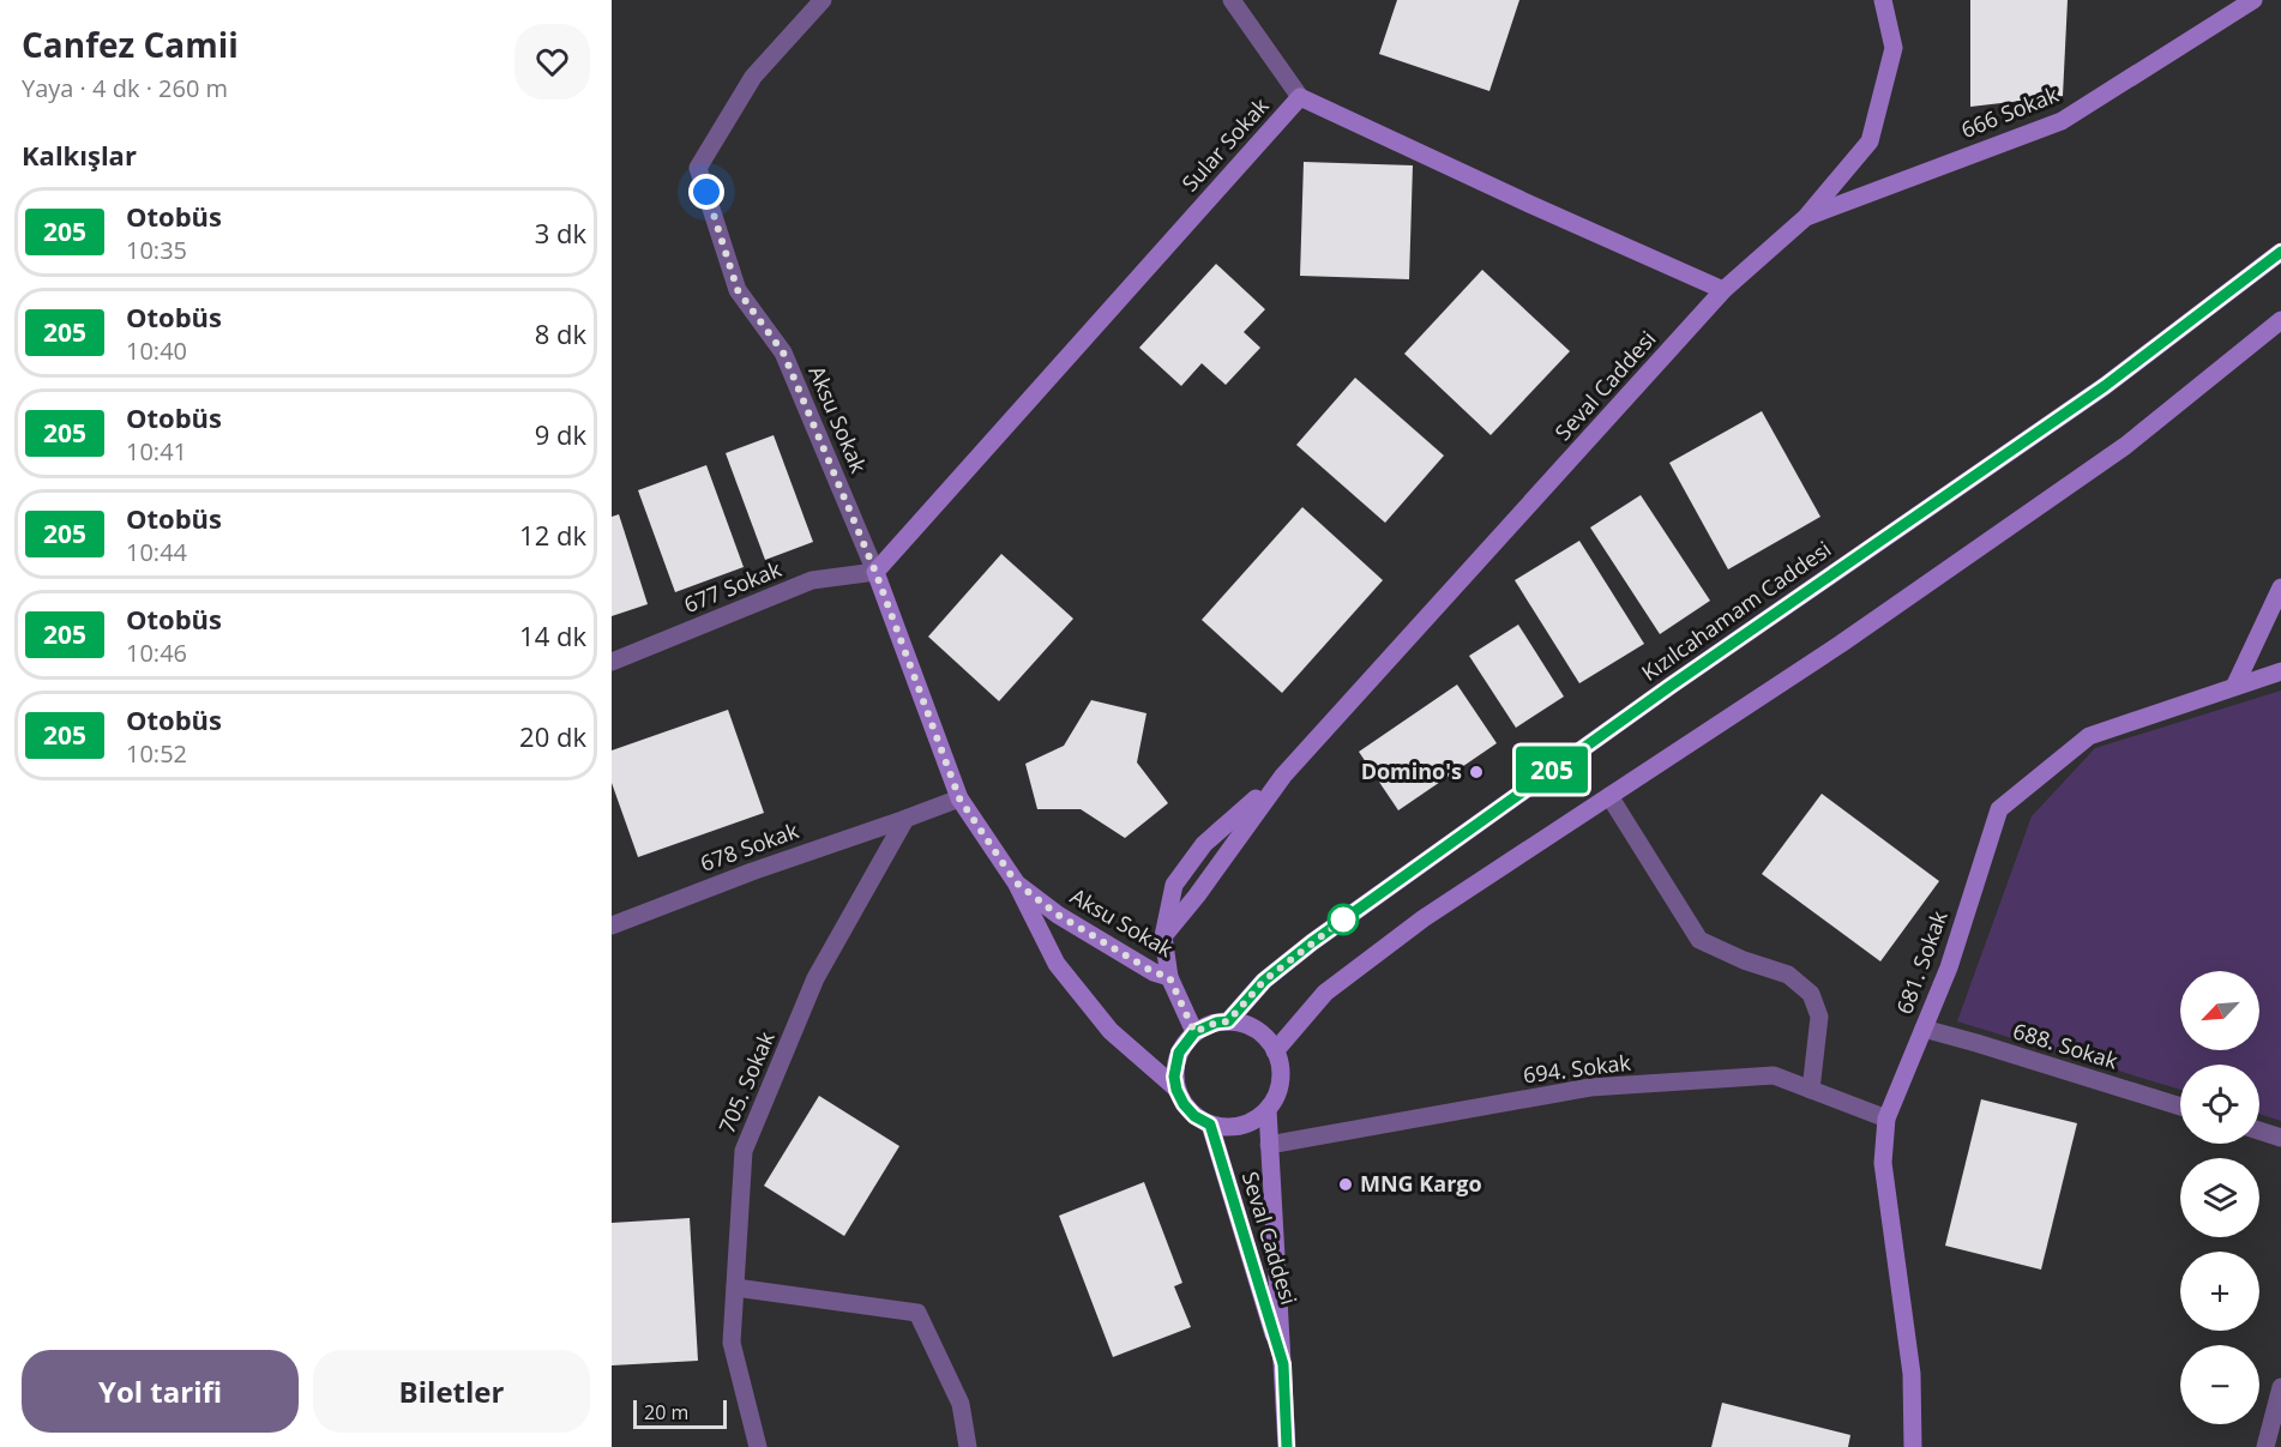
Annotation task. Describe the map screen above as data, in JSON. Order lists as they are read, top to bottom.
{
  "streets": {
    "main road": [
      "666 Sokak",
      "Sular Sokak",
      "Seval Caddesi",
      "Aksu Sokak",
      "Kızılcahamam Caddesi",
      "681. Sokak"
    ],
    "street": [
      "677 Sokak",
      "678 Sokak",
      "688. Sokak",
      "694. Sokak",
      "705. Sokak"
    ]
  },
  "crossings": [
    ["666 Sokak", "Seval Caddesi"],
    ["Sular Sokak", "Seval Caddesi"],
    ["Sular Sokak", "Aksu Sokak"],
    ["Sular Sokak", "677 Sokak"],
    ["Seval Caddesi", "Aksu Sokak"],
    ["Seval Caddesi", "Kızılcahamam Caddesi"],
    ["Seval Caddesi", "694. Sokak"],
    ["Aksu Sokak", "677 Sokak"],
    ["Aksu Sokak", "Kızılcahamam Caddesi"],
    ["678 Sokak", "705. Sokak"],
    ["681. Sokak", "688. Sokak"],
    ["681. Sokak", "694. Sokak"]
  ],
  "places": ["Domino's", "MNG Kargo"],
  "lines": ["bus line 205"],
  "scale_bar": "20 m",
  "north": "bottom left",
  "page": {
    "heading": [
      ["Canfez Camii", "Yaya · 4 dk · 260 m"],
      "Kalkışlar"
    ],
    "on_map": "205",
    "list": [
      {
        "mark": "205",
        "name": "Otobüs",
        "note": "10:35",
        "value": "3 dk"
      },
      {
        "mark": "205",
        "name": "Otobüs",
        "note": "10:40",
        "value": "8 dk"
      },
      {
        "mark": "205",
        "name": "Otobüs",
        "note": "10:41",
        "value": "9 dk"
      },
      {
        "mark": "205",
        "name": "Otobüs",
        "note": "10:44",
        "value": "12 dk"
      },
      {
        "mark": "205",
        "name": "Otobüs",
        "note": "10:46",
        "value": "14 dk"
      },
      {
        "mark": "205",
        "name": "Otobüs",
        "note": "10:52",
        "value": "20 dk"
      }
    ],
    "map_buttons": ["+", "−"],
    "buttons": ["Yol tarifi", "Biletler"],
    "scale": "20 m"
  }
}
